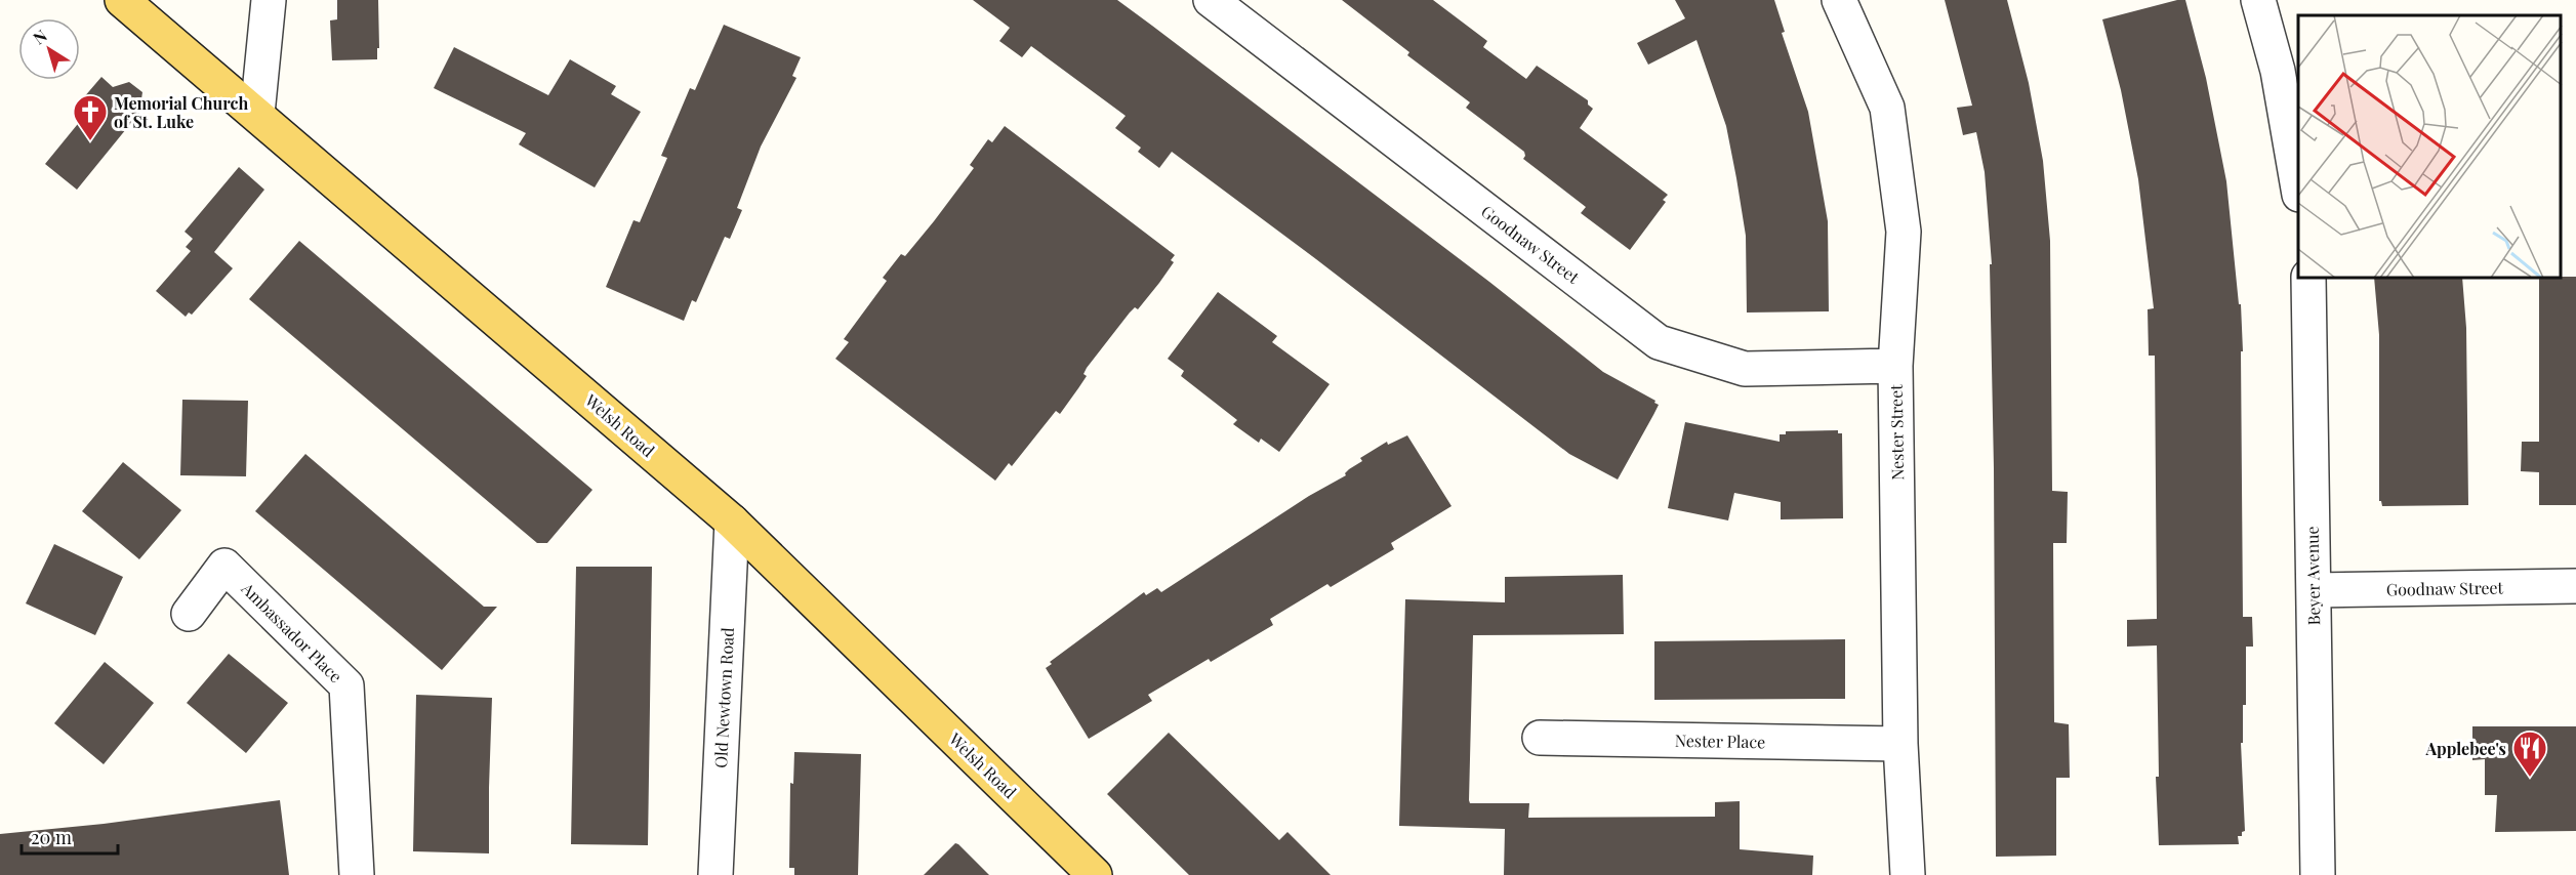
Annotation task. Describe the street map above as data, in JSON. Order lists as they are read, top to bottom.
{
  "streets": {
    "main road": ["Welsh Road"],
    "street": [
      "Goodnaw Street",
      "Nester Street",
      "Beyer Avenue",
      "Ambassador Place",
      "Old Newtown Road",
      "Nester Place"
    ]
  },
  "crossings": [
    ["Goodnaw Street", "Nester Street"],
    ["Goodnaw Street", "Beyer Avenue"],
    ["Welsh Road", "Old Newtown Road"],
    ["Nester Street", "Nester Place"]
  ],
  "places": {
    "church": ["Memorial Church of St. Luke"],
    "restaurant": ["Applebee's"]
  },
  "scale_bar": "20 m",
  "north": "top left"
}
